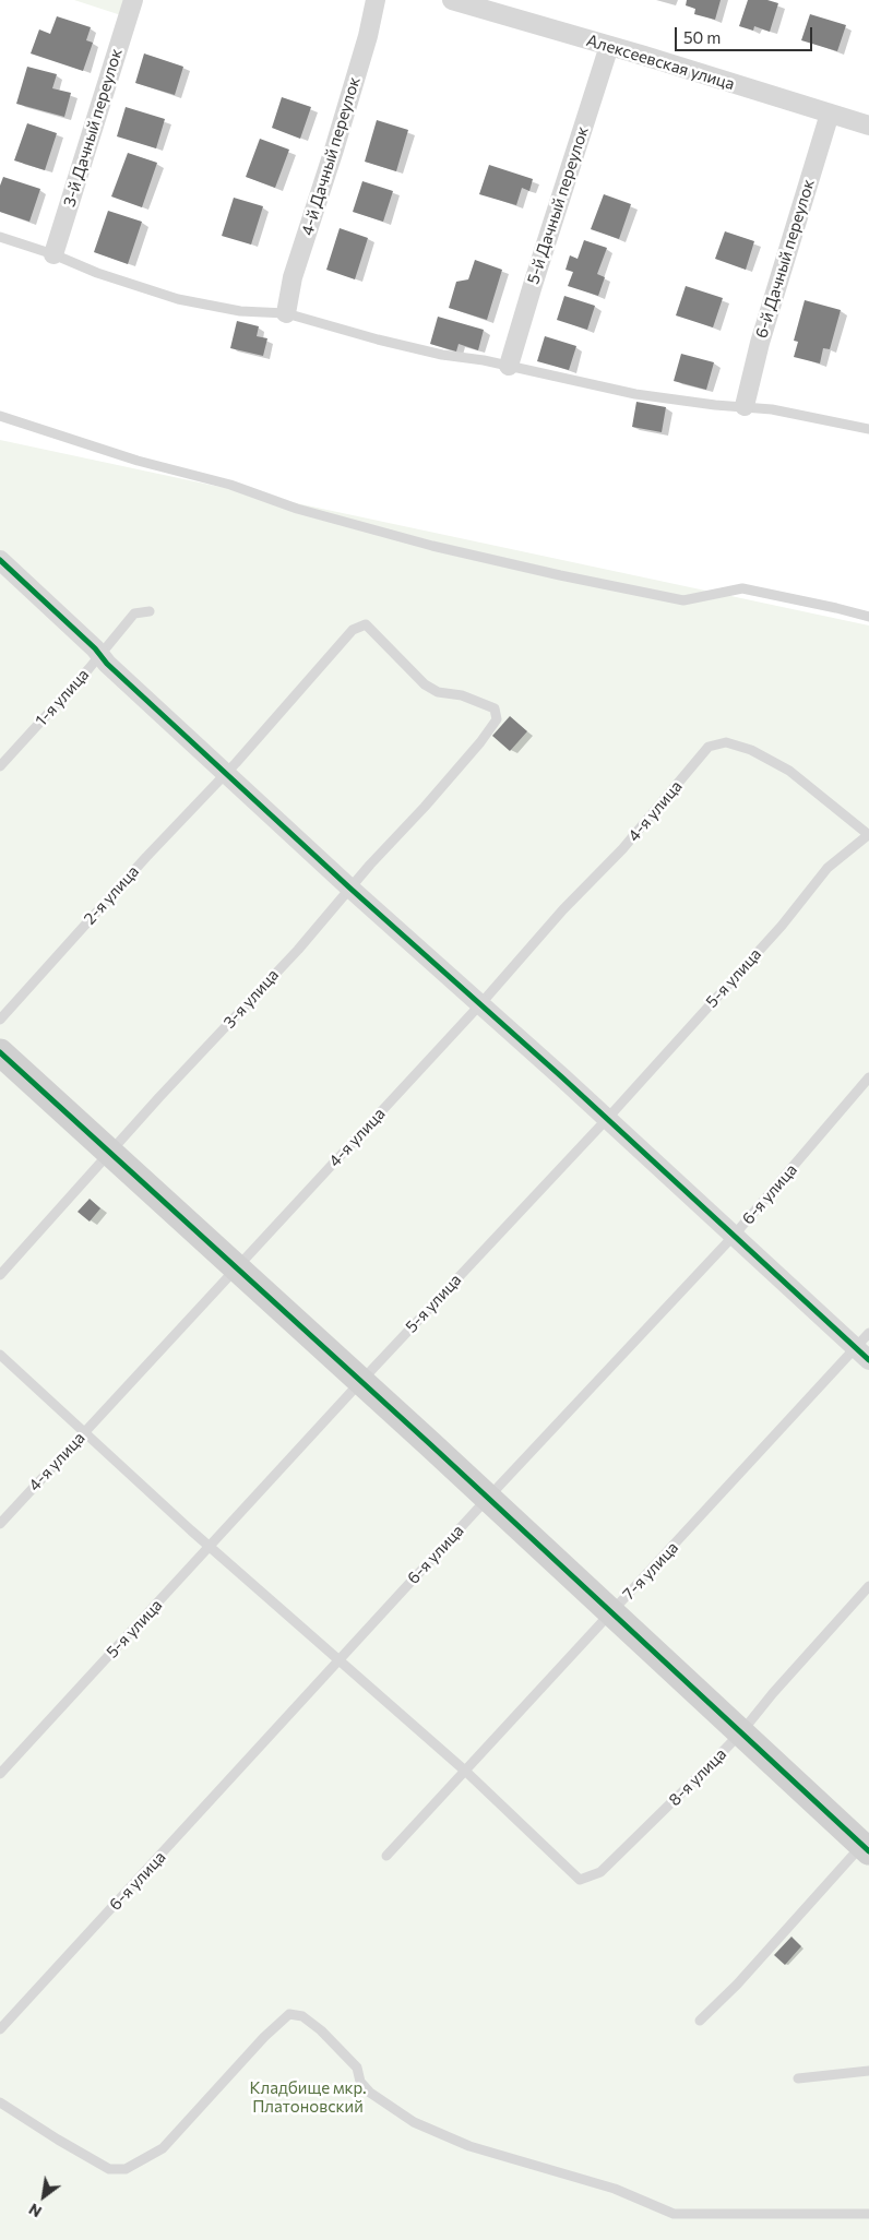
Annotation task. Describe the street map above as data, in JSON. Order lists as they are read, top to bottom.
{
  "streets": {
    "street": [
      "Алексеевская улица",
      "3-й Дачный переулок",
      "4-й Дачный переулок",
      "5-й Дачный переулок",
      "6-й Дачный переулок"
    ],
    "lane": [
      "1-я улица",
      "4-я улица",
      "2-я улица",
      "5-я улица",
      "3-я улица",
      "6-я улица",
      "7-я улица",
      "8-я улица"
    ]
  },
  "crossings": [
    ["Алексеевская улица", "5-й Дачный переулок"],
    ["Алексеевская улица", "6-й Дачный переулок"],
    ["4-я улица", "5-я улица"],
    ["2-я улица", "3-я улица"],
    ["7-я улица", "8-я улица"]
  ],
  "parks": ["Кладбище мкр. Платоновский"],
  "scale_bar": "50 m",
  "north": "bottom left"
}
